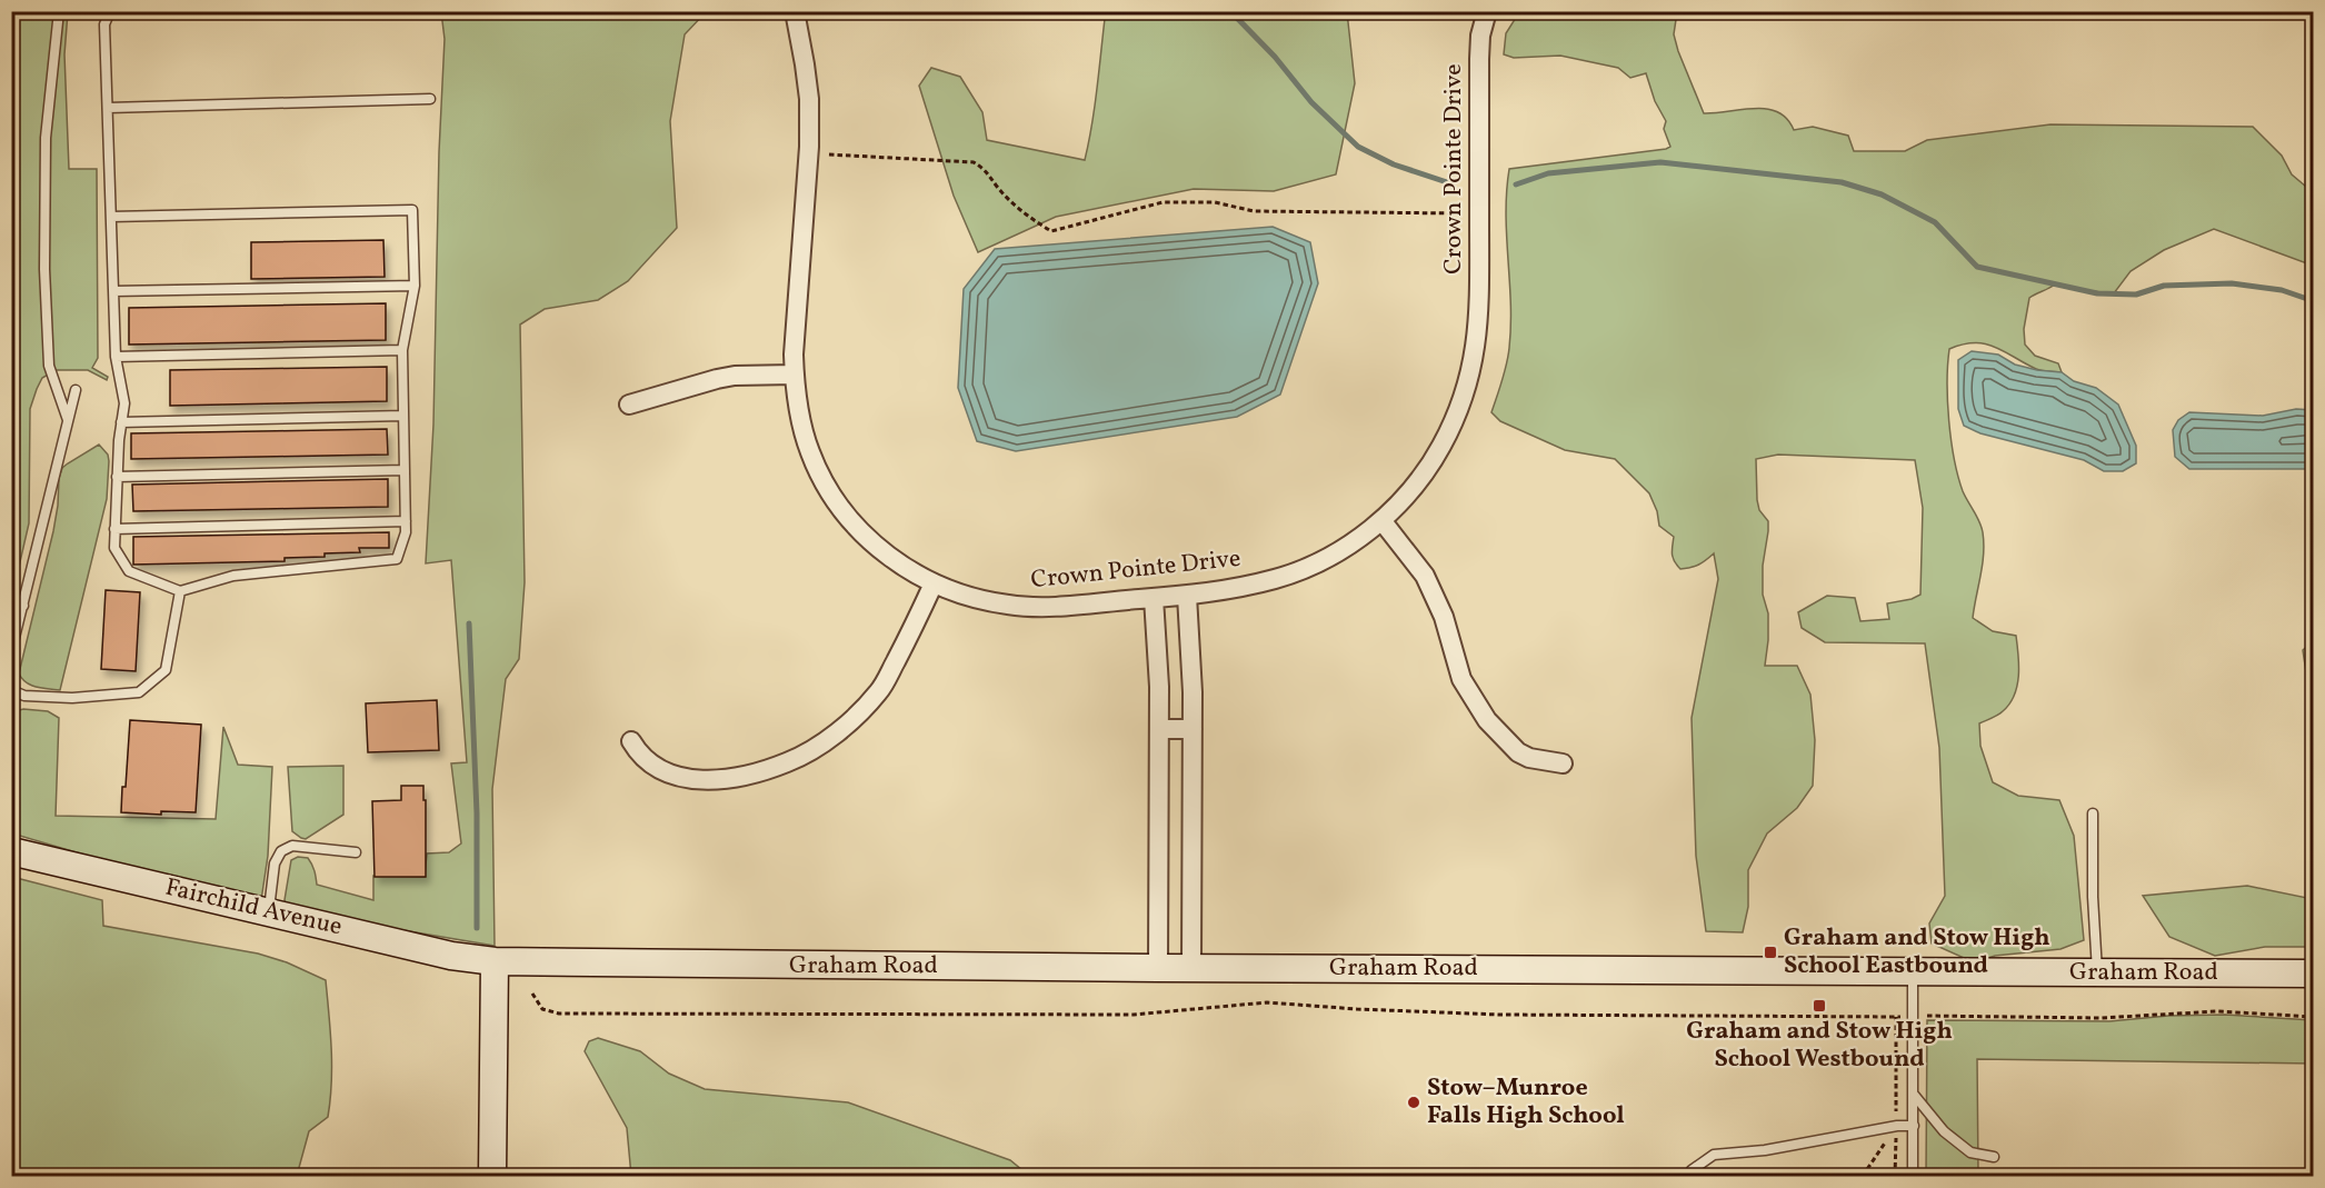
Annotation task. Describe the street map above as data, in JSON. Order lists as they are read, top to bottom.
{
  "streets": {
    "main road": ["Fairchild Avenue", "Graham Road"],
    "street": ["Crown Pointe Drive"]
  },
  "crossings": [
    ["Fairchild Avenue", "Graham Road"]
  ],
  "places": {
    "transit": ["Graham and Stow High School Eastbound", "Graham and Stow High School Westbound"],
    "other": ["Stow–Munroe Falls High School"]
  }
}
